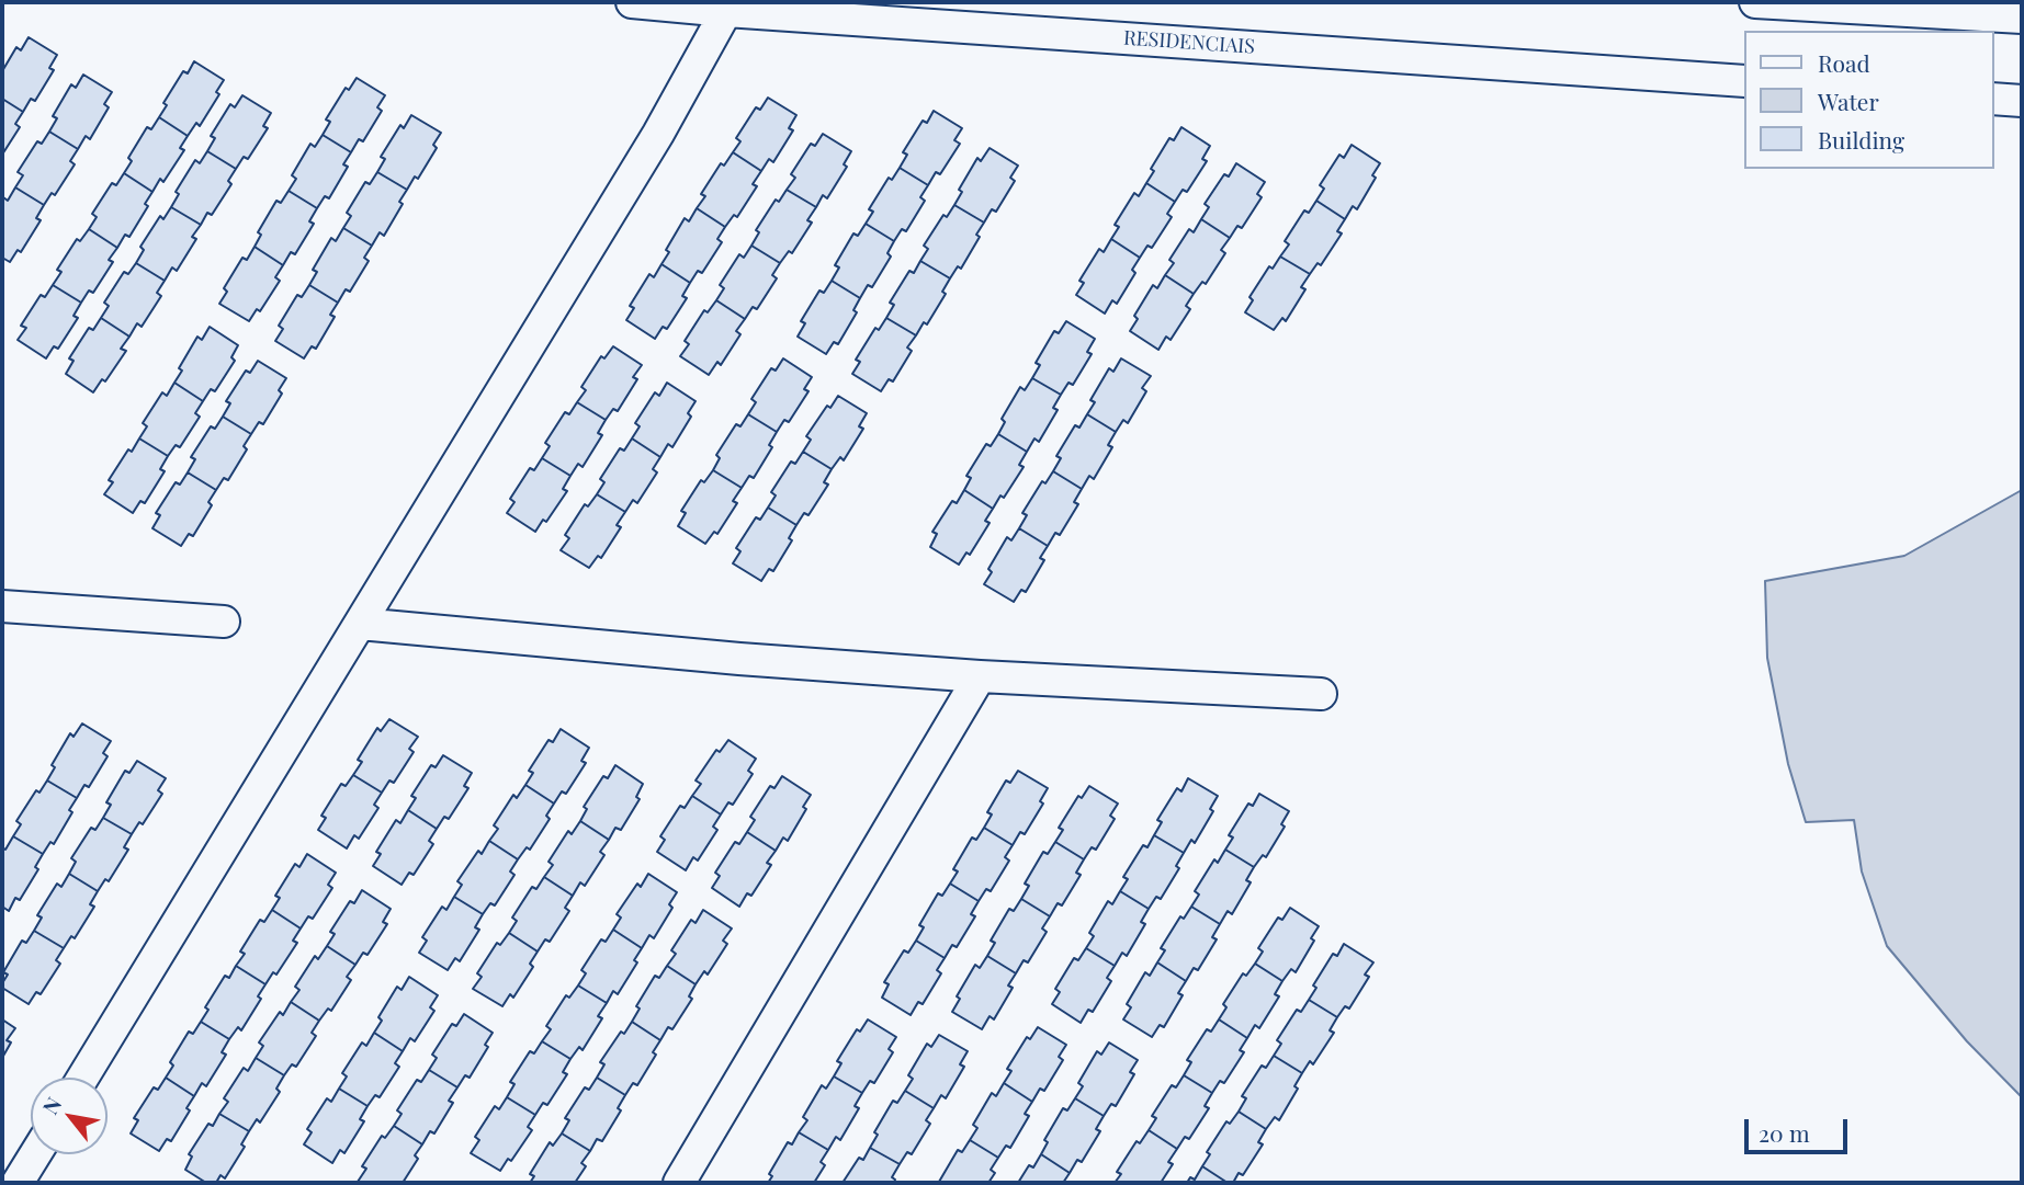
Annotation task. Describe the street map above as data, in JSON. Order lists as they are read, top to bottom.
{
  "streets": {
    "street": ["RESIDENCIAIS"]
  },
  "legend": ["Road", "Water", "Building"],
  "scale_bar": "20 m",
  "north": "top left"
}
